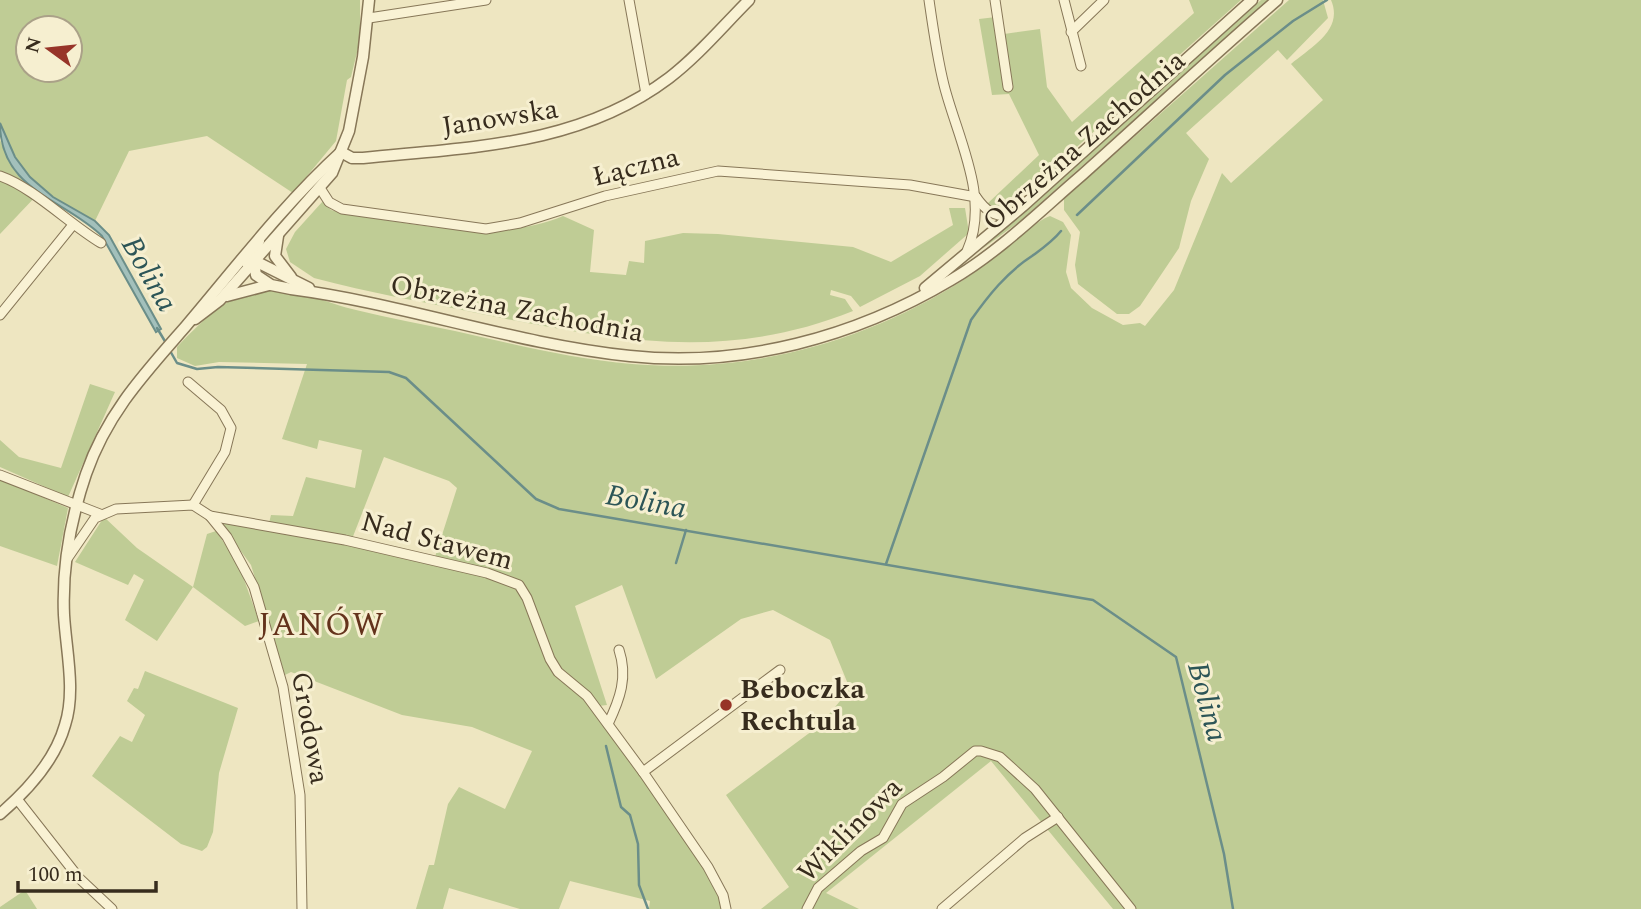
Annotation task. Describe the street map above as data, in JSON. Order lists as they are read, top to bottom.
{
  "streets": {
    "street": [
      "Janowska",
      "Obrzeżna Zachodnia",
      "Łączna",
      "Nad Stawem",
      "Grodowa",
      "Wiklinowa"
    ]
  },
  "crossings": [
    ["Nad Stawem", "Grodowa"]
  ],
  "districts": ["JANÓW"],
  "water": ["Bolina"],
  "places": ["Beboczka Rechtula"],
  "scale_bar": "100 m",
  "north": "left"
}
